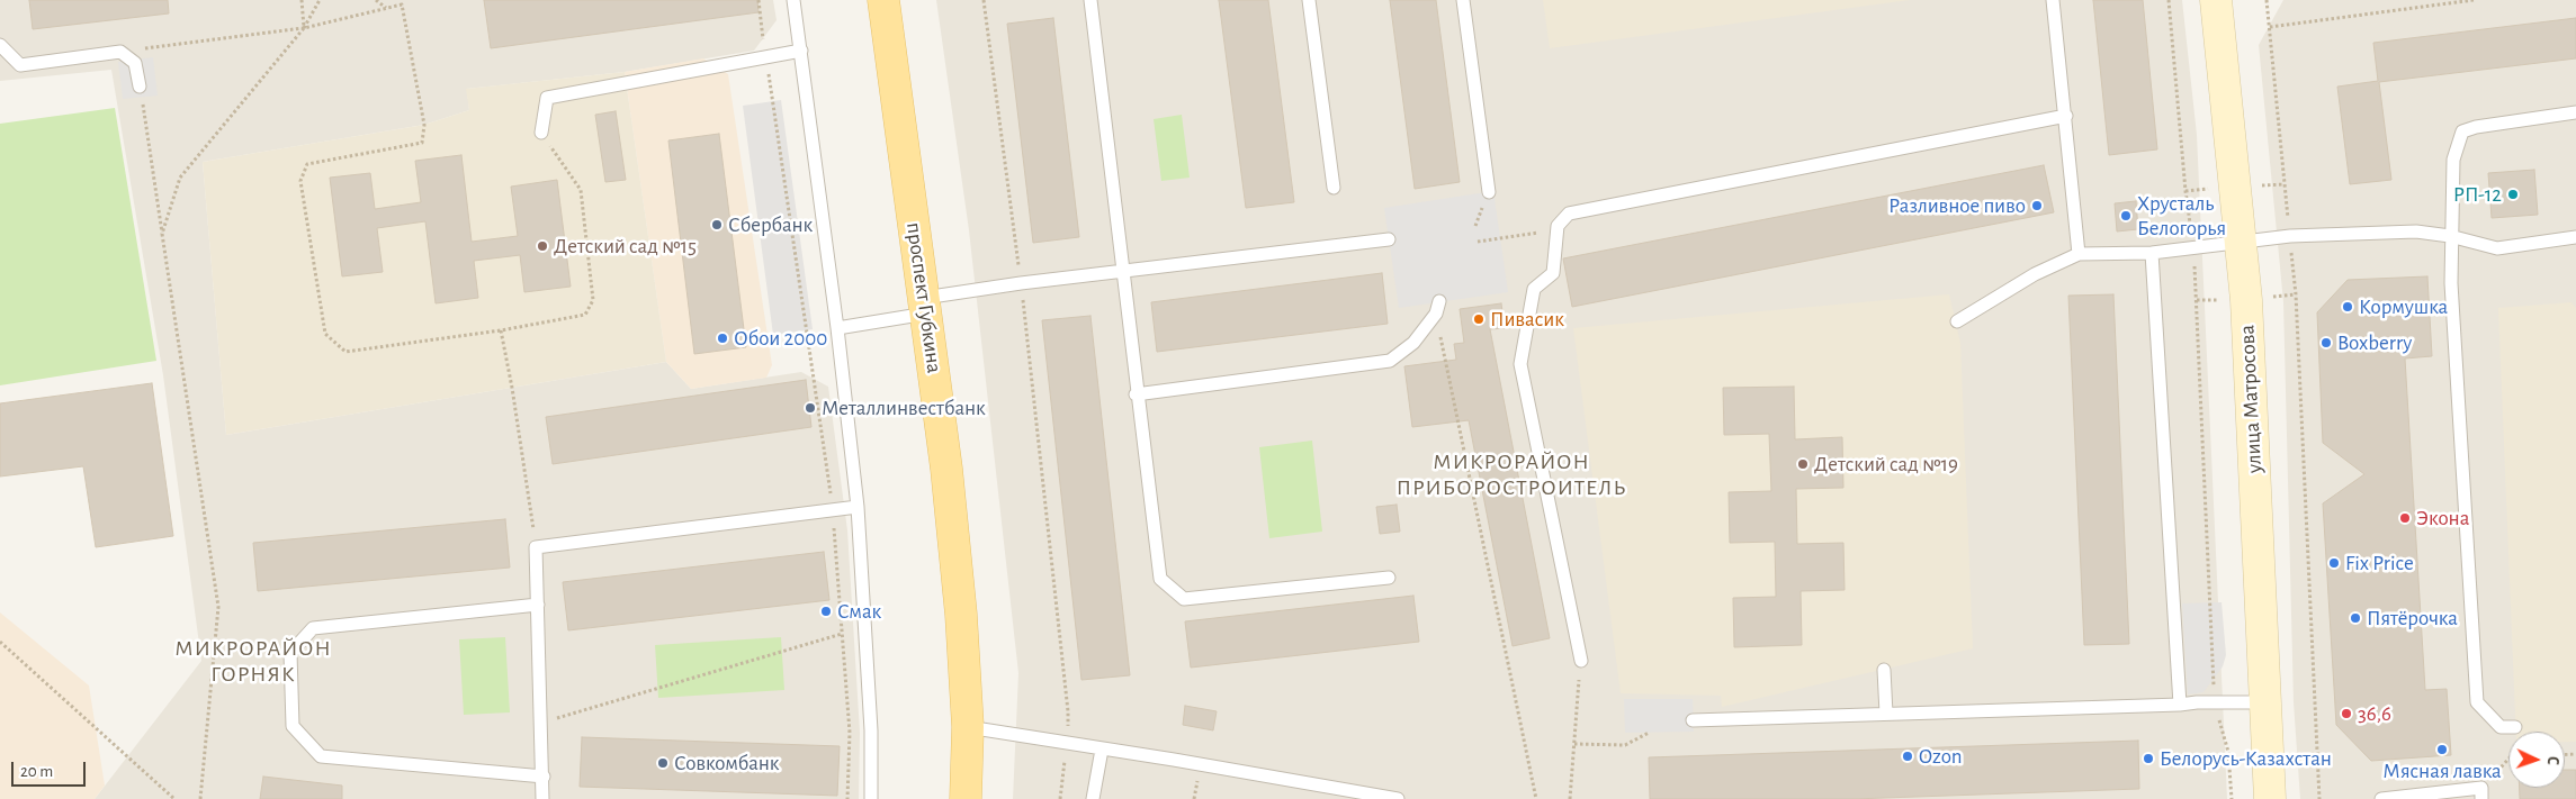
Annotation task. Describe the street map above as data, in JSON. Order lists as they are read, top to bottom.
{
  "streets": {
    "main road": ["проспект Губкина", "улица Матросова"]
  },
  "districts": ["МИКРОРАЙОН ПРИБОРОСТРОИТЕЛЬ", "МИКРОРАЙОН ГОРНЯК"],
  "places": [
    "РП-12",
    "Разливное пиво",
    "Хрусталь Белогорья",
    "Сбербанк",
    "Детский сад №15",
    "Кормушка",
    "Пивасик",
    "Обои 2000",
    "Boxberry",
    "Металлинвестбанк",
    "Детский сад №19",
    "Экона",
    "Fix Price",
    "Смак",
    "Пятёрочка",
    "36,6",
    "Мясная лавка",
    "Ozon",
    "Белорусь-Казахстан",
    "Совкомбанк"
  ],
  "scale_bar": "20 m",
  "north": "right"
}
